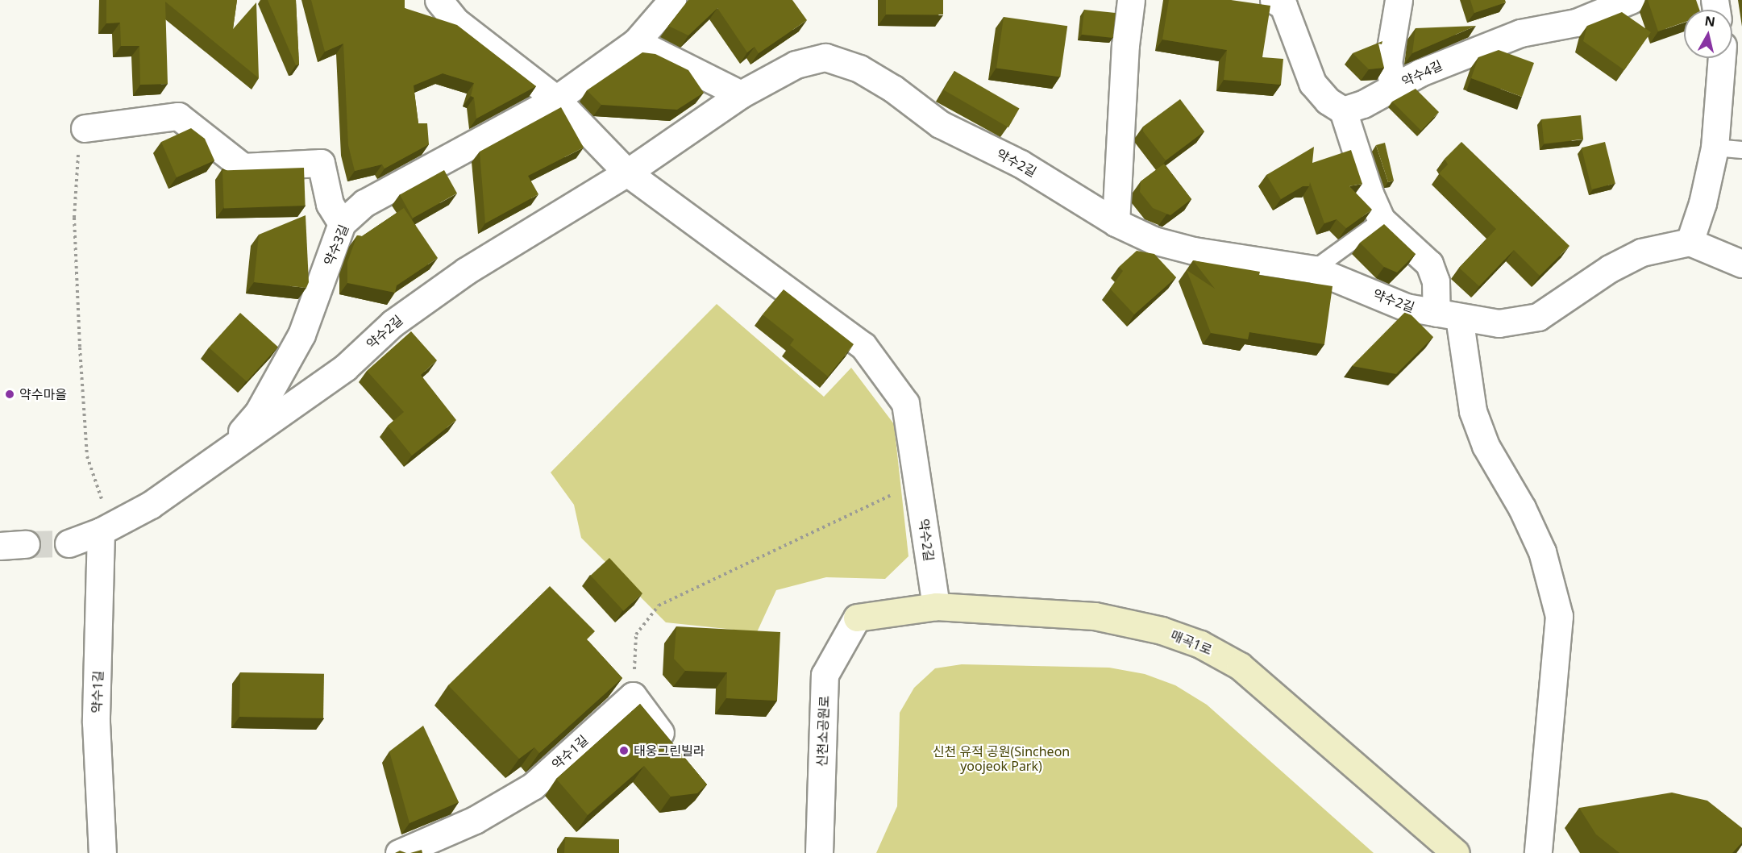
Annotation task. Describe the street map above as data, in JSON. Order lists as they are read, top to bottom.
{
  "streets": {
    "street": [
      "약수4길",
      "약수2길",
      "약수3길",
      "매곡1로",
      "약수1길",
      "신천소공원로"
    ]
  },
  "crossings": [
    ["약수4길", "약수2길"],
    ["약수2길", "약수3길"],
    ["약수2길", "매곡1로"],
    ["약수2길", "약수1길"],
    ["매곡1로", "신천소공원로"]
  ],
  "parks": ["신천 유적 공원(Sincheon yoojeok Park)"],
  "places": ["약수마을", "태웅그린빌라"],
  "north": "top"
}
